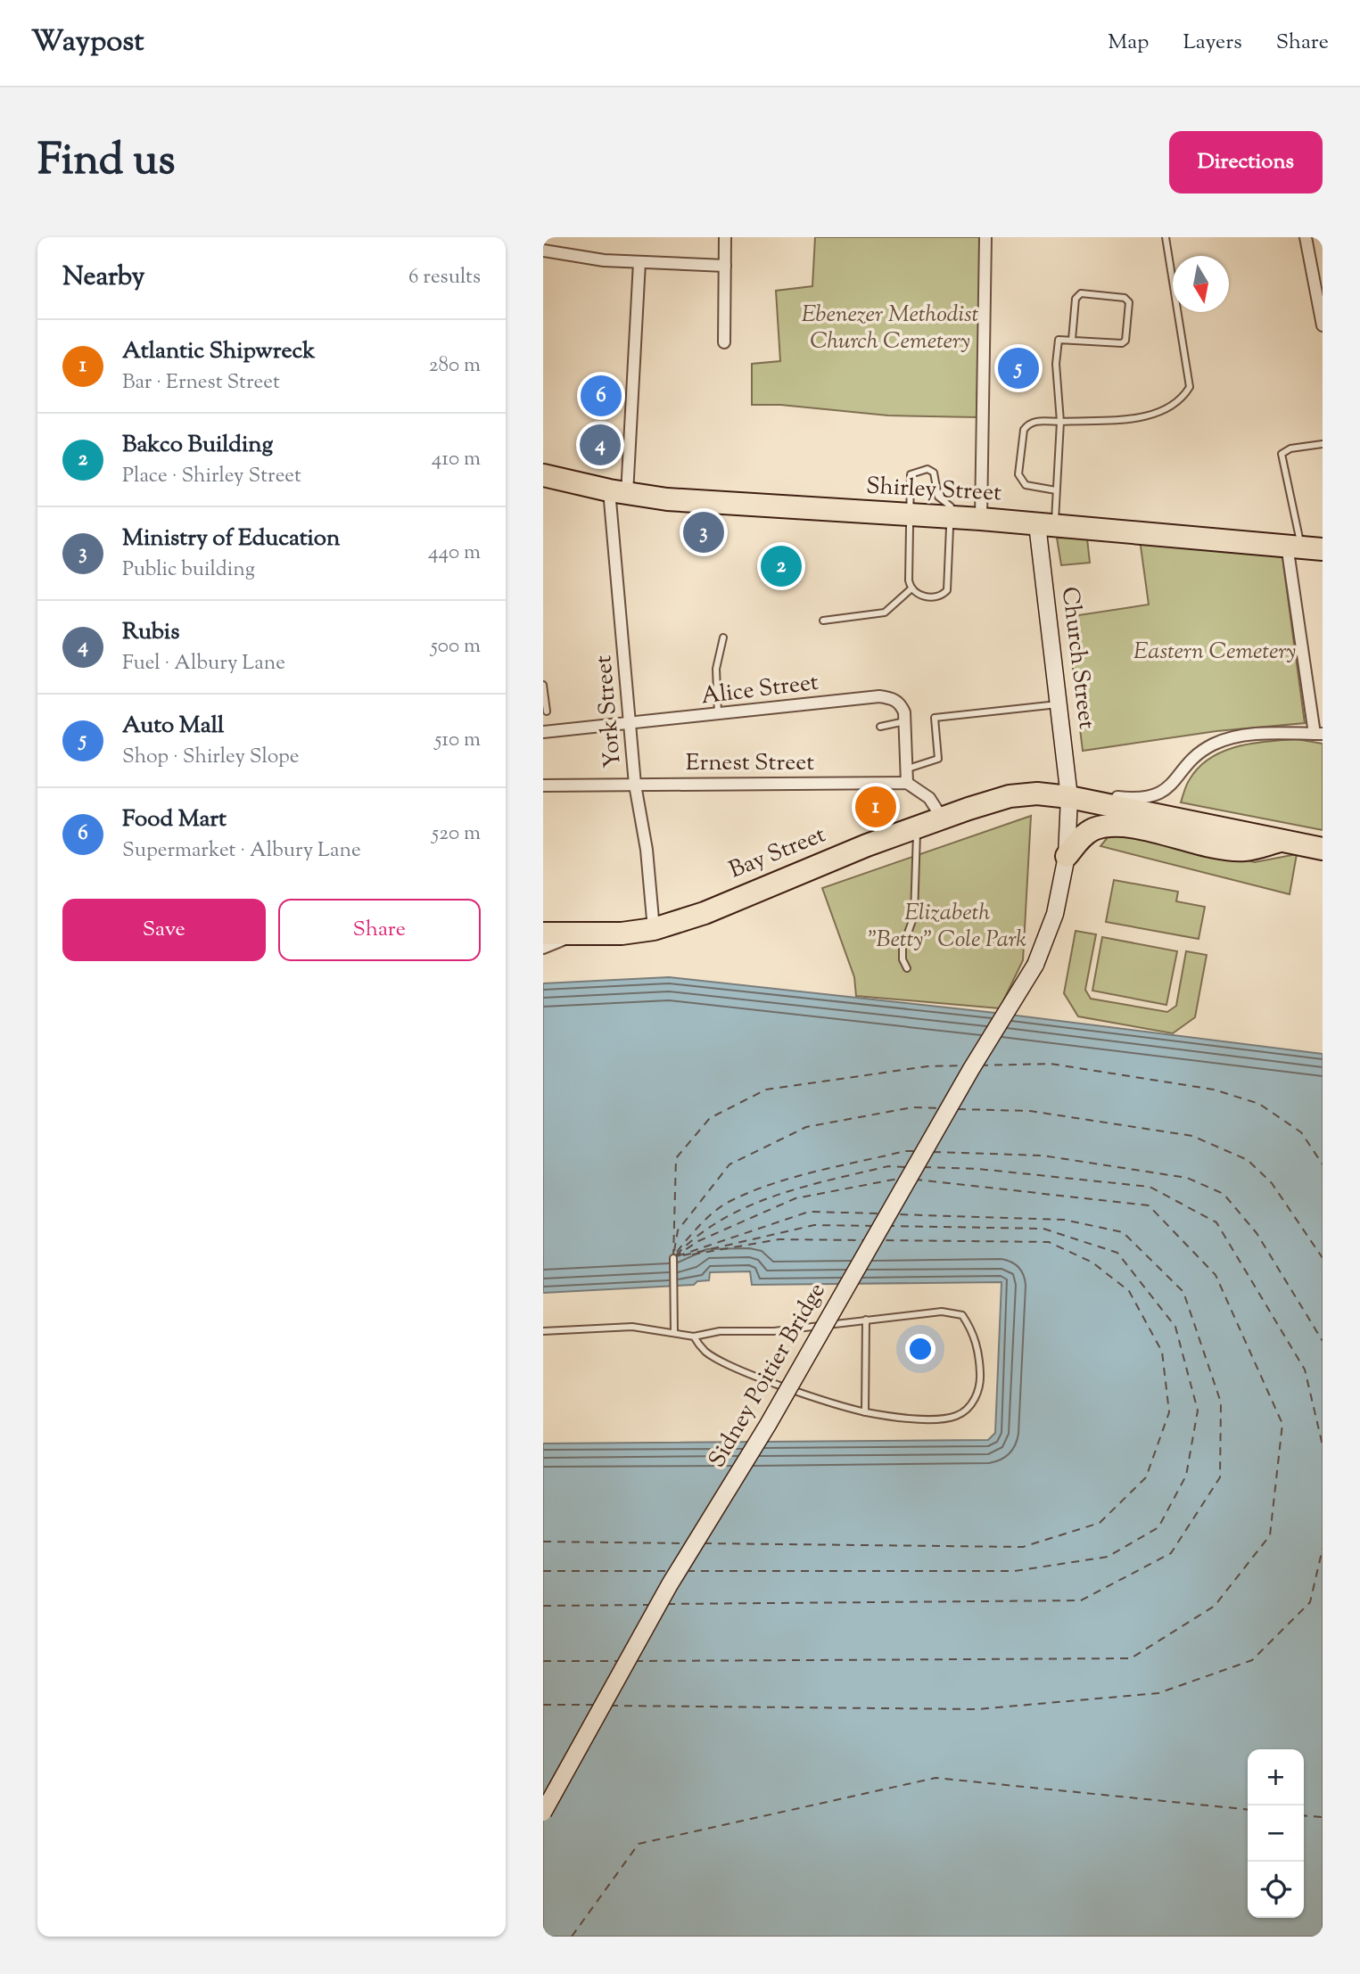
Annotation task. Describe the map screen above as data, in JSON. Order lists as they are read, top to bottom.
{
  "streets": {
    "highway": ["Shirley Street", "Bay Street"],
    "main road": ["Church Street", "Sidney Poitier Bridge"],
    "street": ["Alice Street", "York Street", "Ernest Street"]
  },
  "crossings": [
    ["Shirley Street", "Church Street"],
    ["Shirley Street", "York Street"],
    ["Church Street", "Bay Street"],
    ["Church Street", "Sidney Poitier Bridge"],
    ["Alice Street", "York Street"],
    ["York Street", "Ernest Street"],
    ["York Street", "Bay Street"]
  ],
  "parks": ["Ebenezer Methodist Church Cemetery", "Eastern Cemetery", "Elizabeth \"Betty\" Cole Park"],
  "north": "bottom",
  "page": {
    "header": "Waypost",
    "nav": ["Map", "Layers", "Share"],
    "title": "Find us",
    "buttons": [
      "Directions",
      ["Save", "Share"]
    ],
    "heading": ["Nearby", "6 results"],
    "list": [
      {
        "mark": "1",
        "name": "Atlantic Shipwreck",
        "note": "Bar · Ernest Street",
        "value": "280 m"
      },
      {
        "mark": "2",
        "name": "Bakco Building",
        "note": "Place · Shirley Street",
        "value": "410 m"
      },
      {
        "mark": "3",
        "name": "Ministry of Education",
        "note": "Public building",
        "value": "440 m"
      },
      {
        "mark": "4",
        "name": "Rubis",
        "note": "Fuel · Albury Lane",
        "value": "500 m"
      },
      {
        "mark": "5",
        "name": "Auto Mall",
        "note": "Shop · Shirley Slope",
        "value": "510 m"
      },
      {
        "mark": "6",
        "name": "Food Mart",
        "note": "Supermarket · Albury Lane",
        "value": "520 m"
      }
    ],
    "pins": [
      "5",
      "6",
      "4",
      "3",
      "2",
      "1"
    ],
    "map_buttons": ["+", "−"]
  }
}
